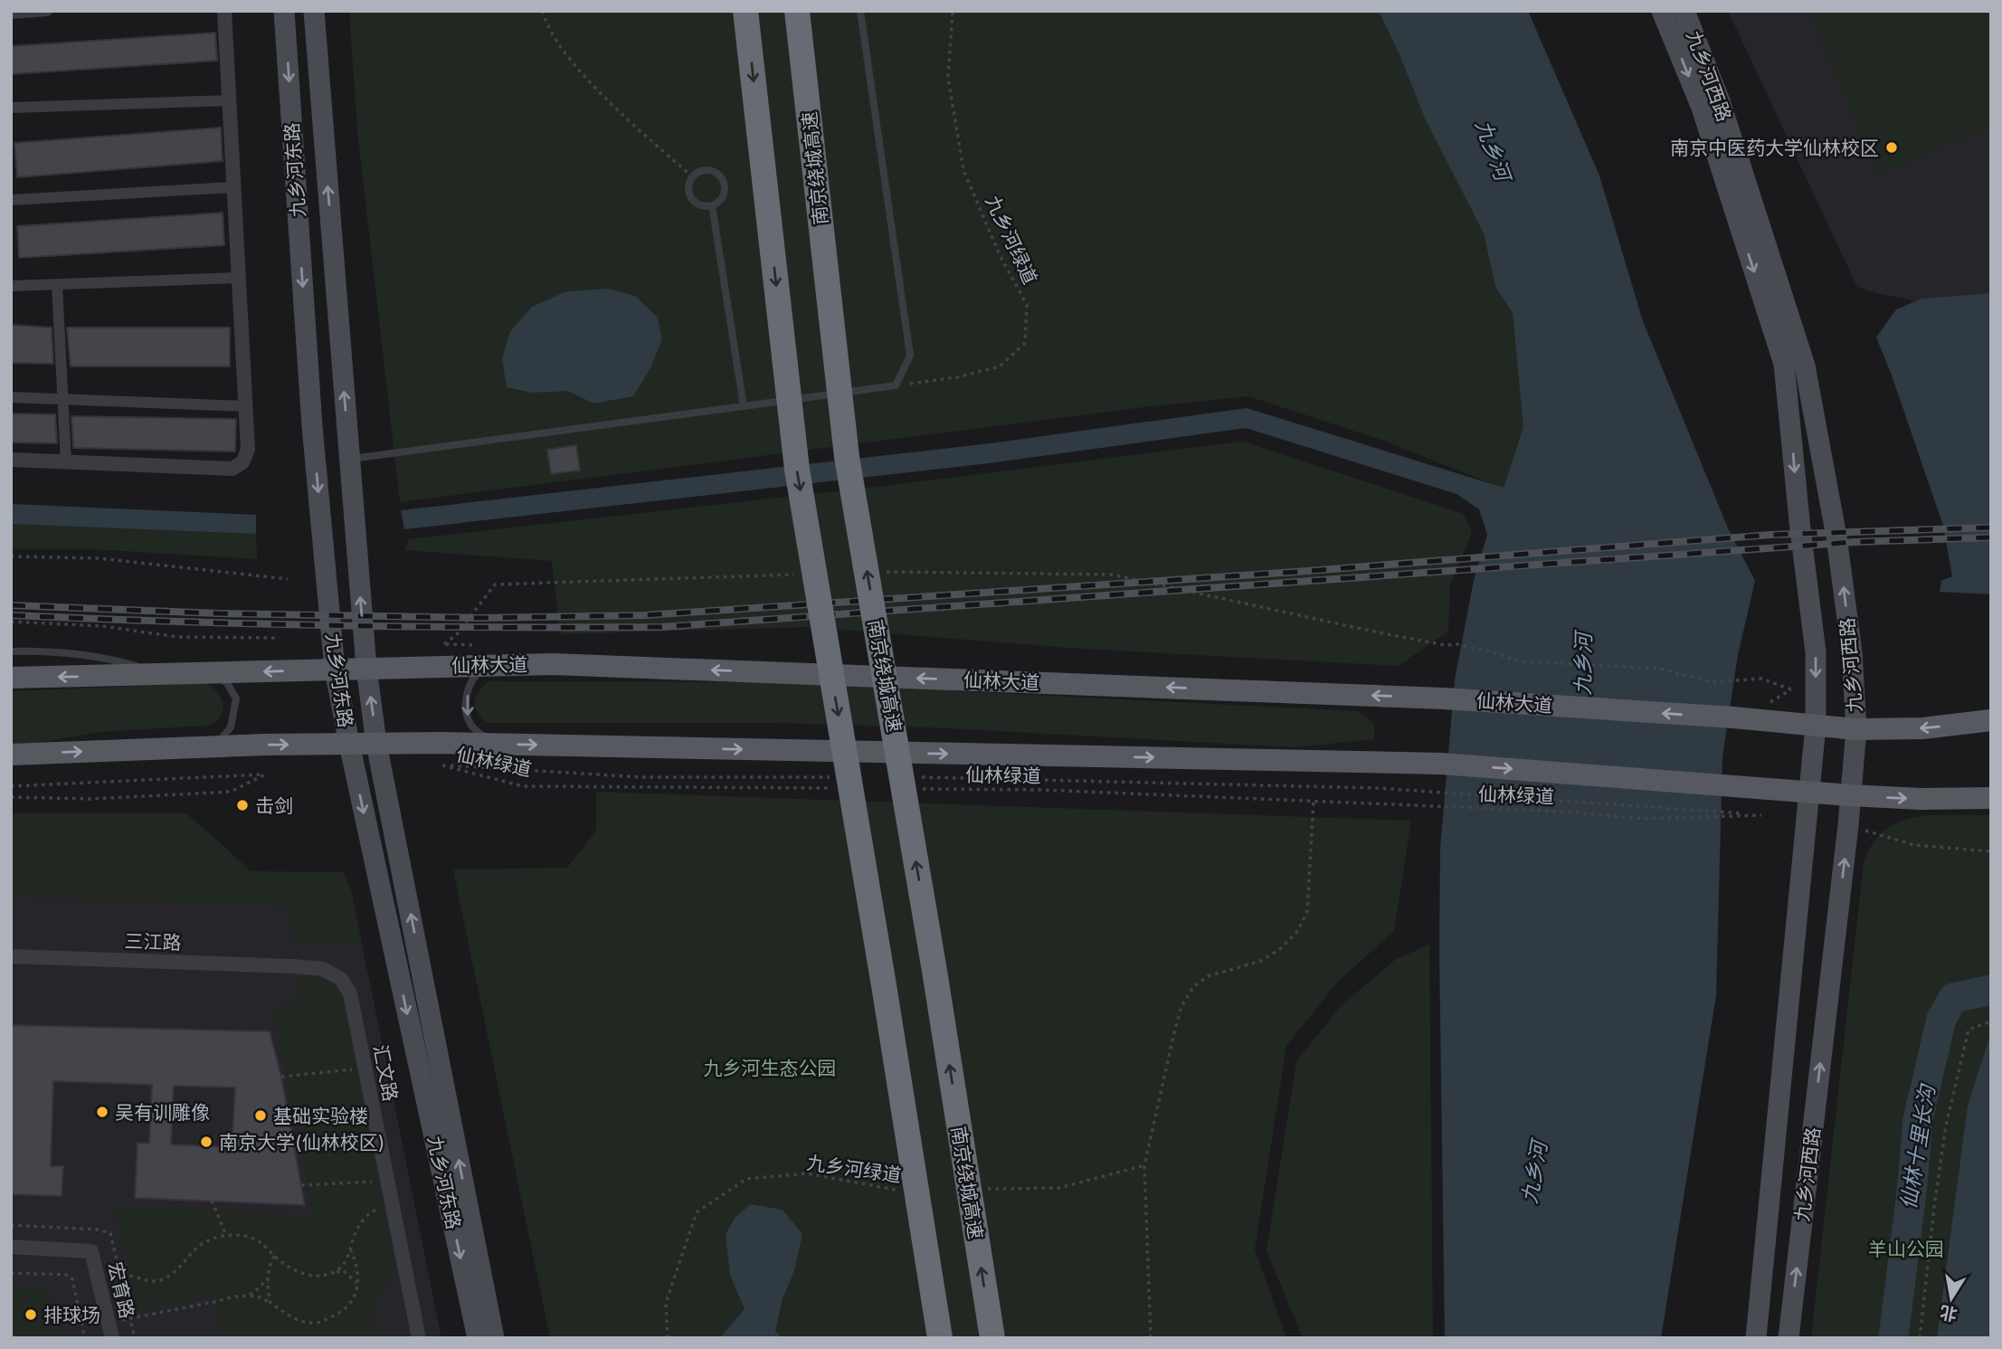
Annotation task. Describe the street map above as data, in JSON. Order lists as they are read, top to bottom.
{
  "streets": {
    "highway": ["南京绕城高速"],
    "main road": ["九乡河西路", "九乡河东路", "仙林大道"],
    "street": ["三江路", "汇文路", "宏育路"],
    "path": ["九乡河绿道", "仙林绿道"]
  },
  "crossings": [
    ["九乡河西路", "仙林大道"],
    ["九乡河东路", "仙林大道"],
    ["三江路", "汇文路"]
  ],
  "water": ["九乡河", "仙林十里长沟"],
  "parks": ["九乡河生态公园", "羊山公园"],
  "places": [
    "南京中医药大学仙林校区",
    "击剑",
    "吴有训雕像",
    "基础实验楼",
    "南京大学(仙林校区)",
    "排球场"
  ],
  "north": "bottom"
}
